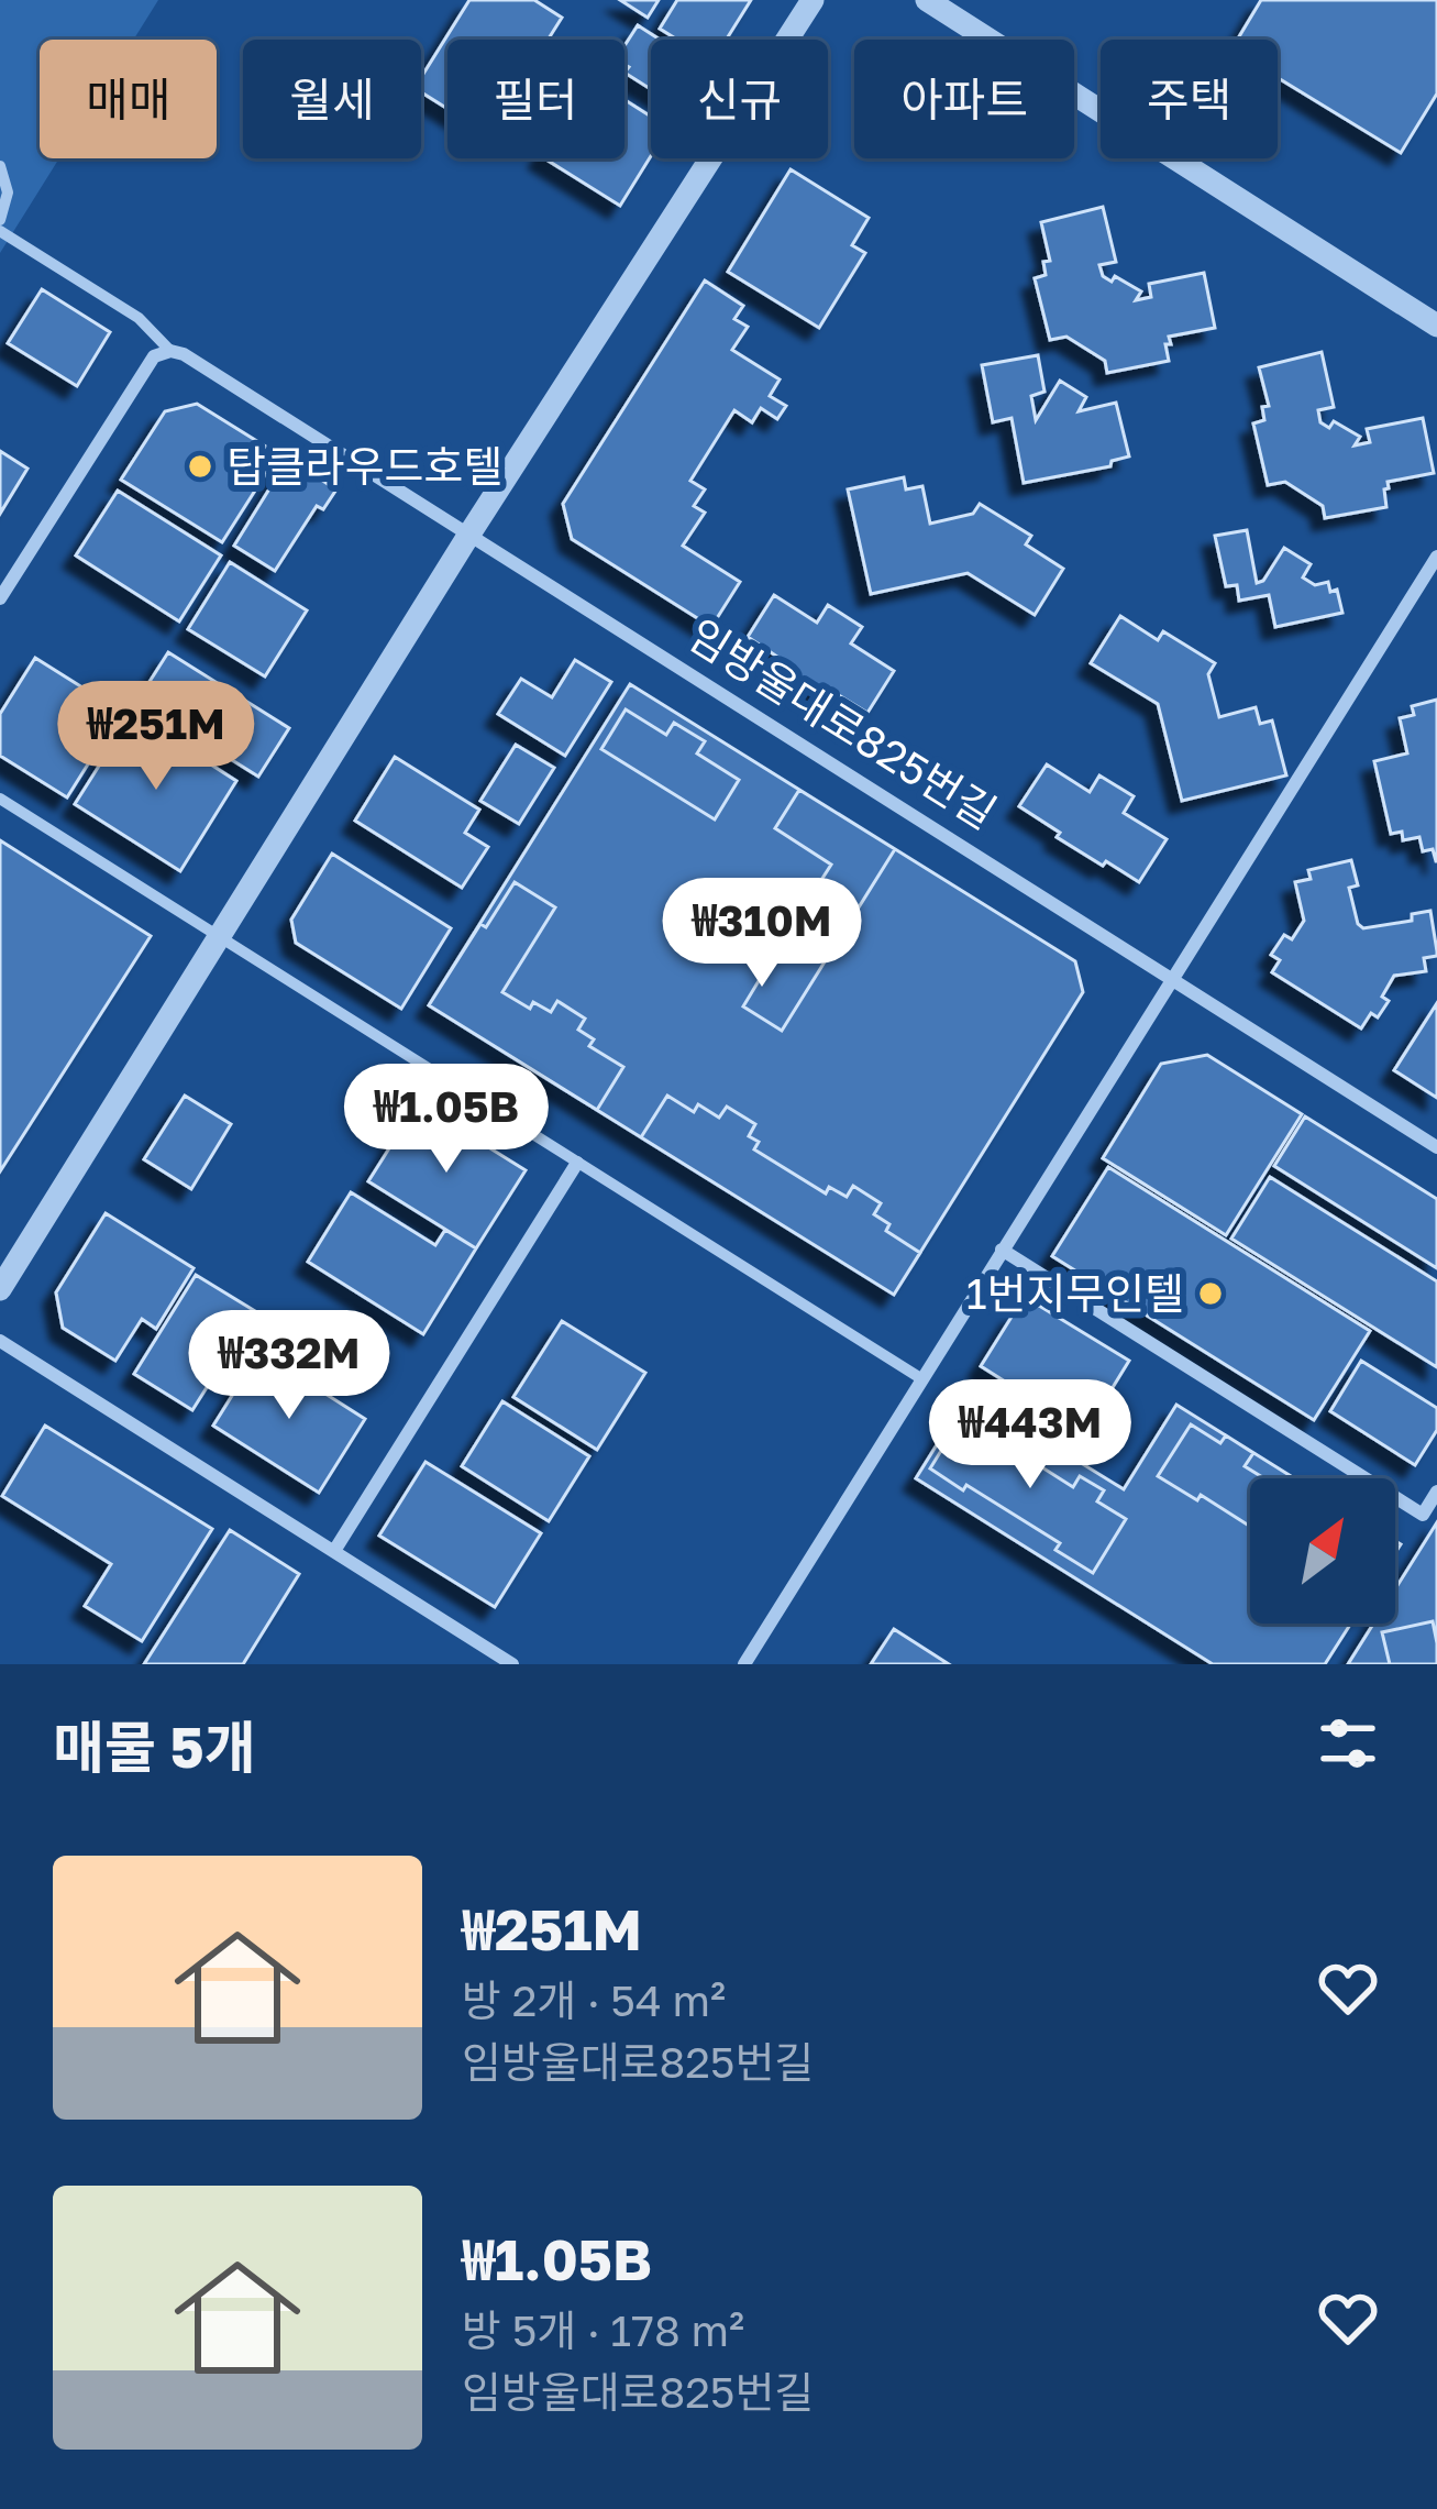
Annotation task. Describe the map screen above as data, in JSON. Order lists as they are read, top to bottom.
{
  "streets": {
    "street": ["임방울대로825번길"]
  },
  "places": ["탑클라우드호텔", "1번지무인텔"],
  "north": "top right",
  "page": {
    "chip": [
      "매매",
      "월세",
      "필터",
      "신규",
      "아파트",
      "주택"
    ],
    "price": [
      "₩251M",
      "₩310M",
      "₩1.05B",
      "₩332M",
      "₩443M"
    ],
    "heading": "매물 5개",
    "list": [
      {
        "name": "₩251M",
        "note": "방 2개 · 54 m² · 임방울대로825번길"
      },
      {
        "name": "₩1.05B",
        "note": "방 5개 · 178 m² · 임방울대로825번길"
      }
    ]
  }
}
